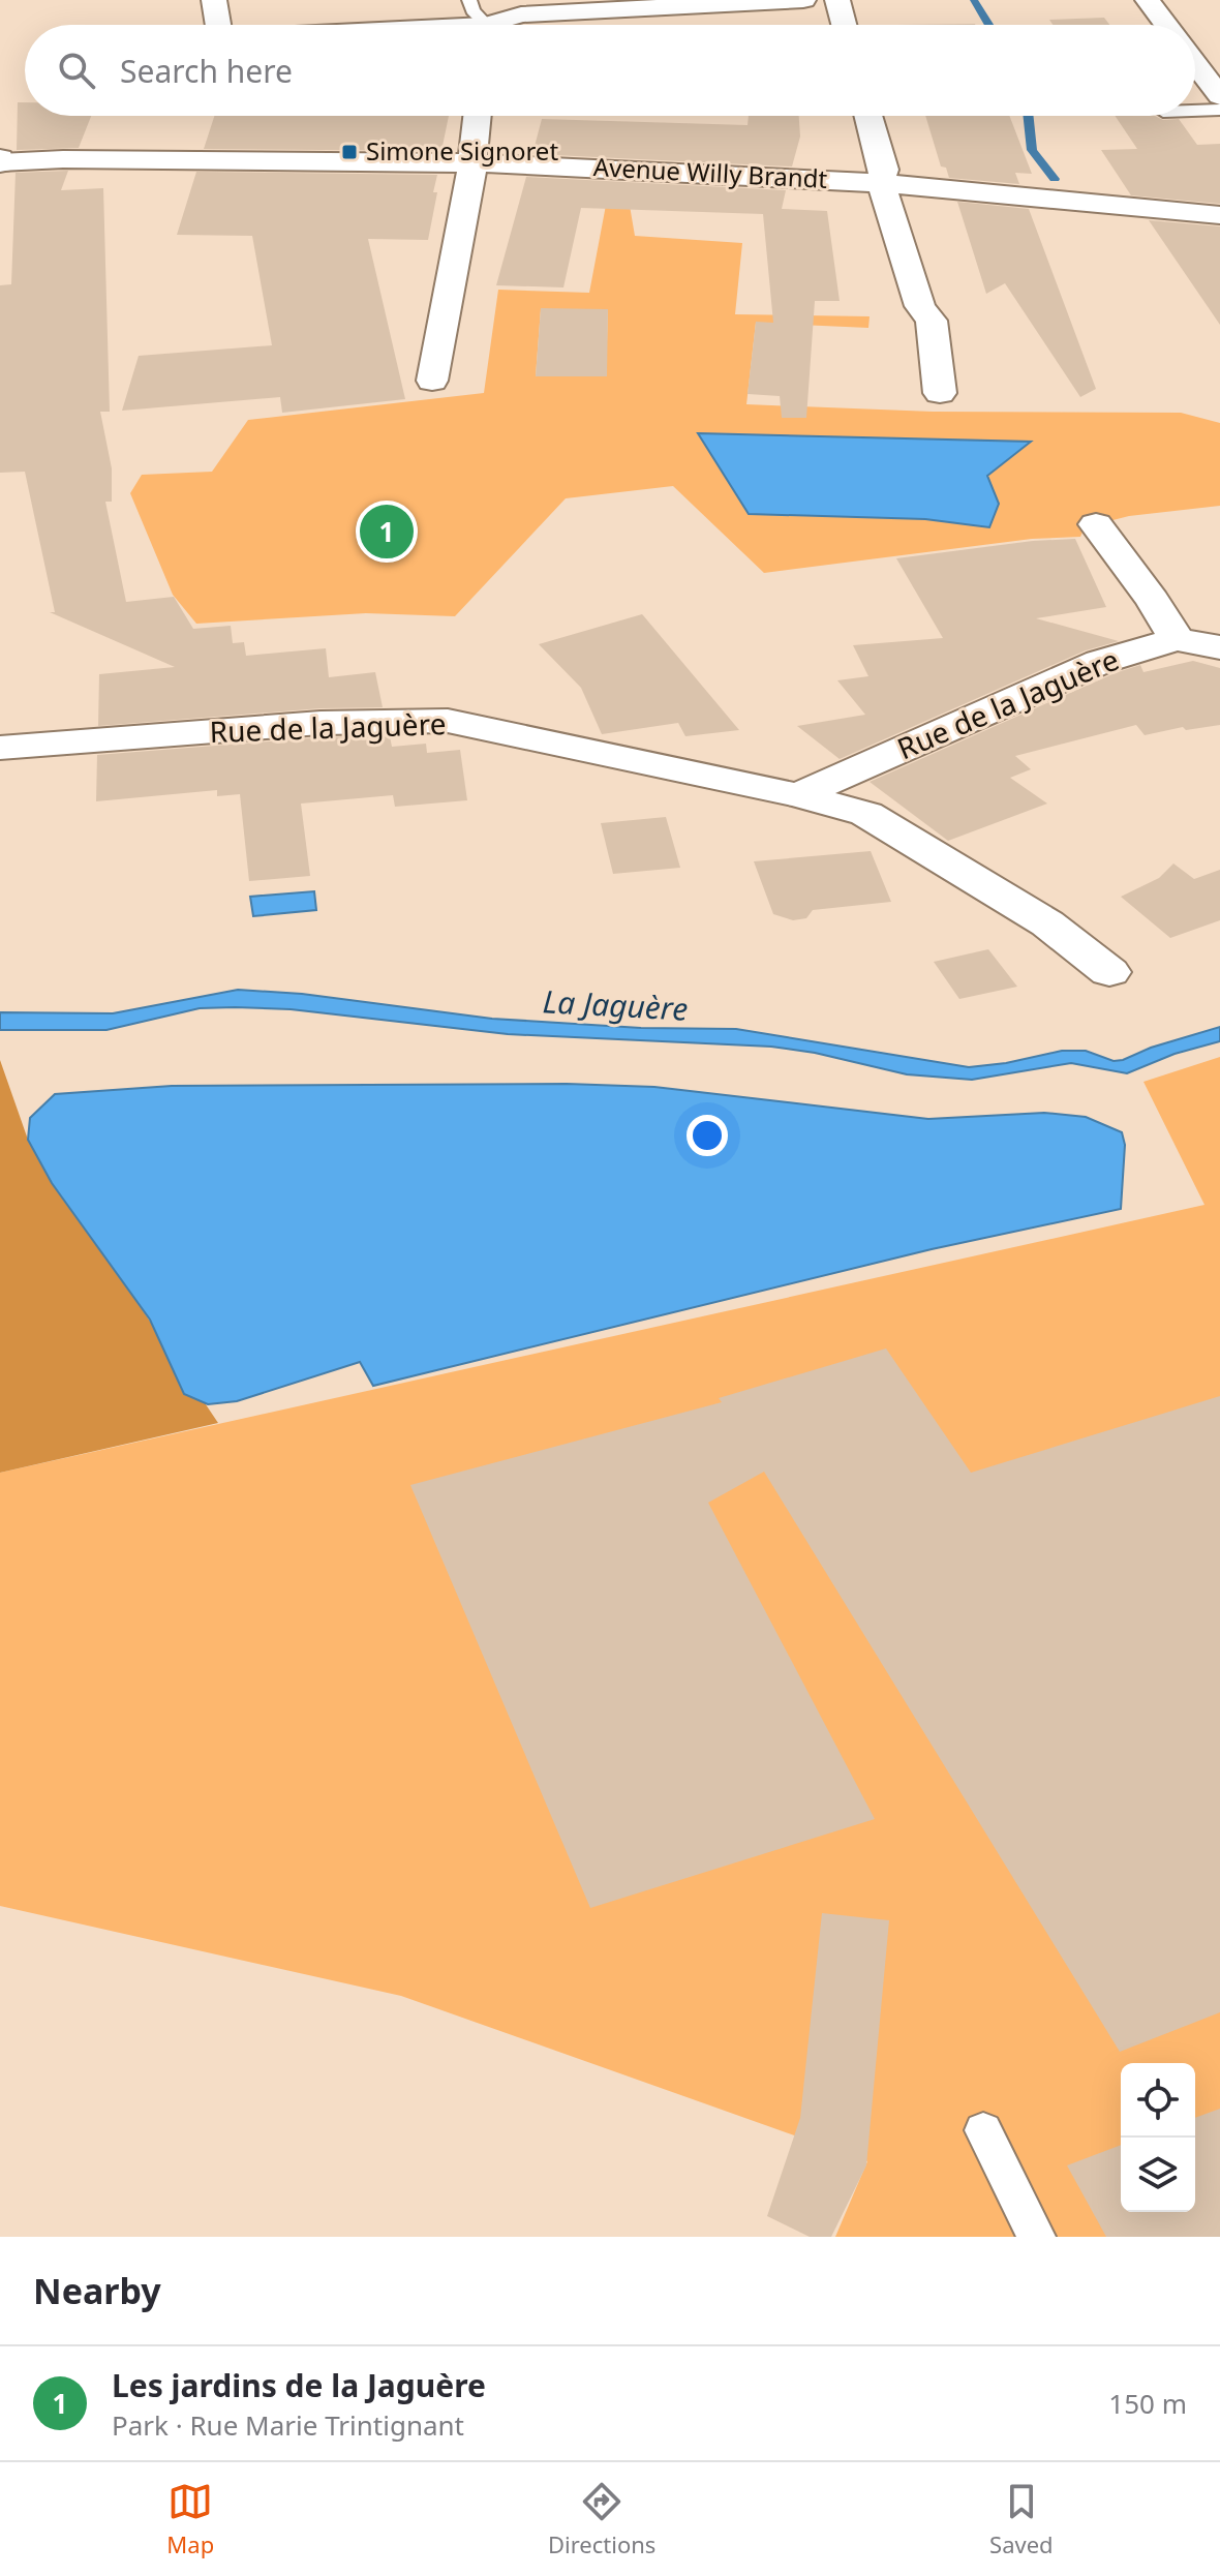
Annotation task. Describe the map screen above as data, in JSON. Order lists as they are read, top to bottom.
{
  "streets": {
    "street": ["Avenue Willy Brandt", "Rue de la Jaguère"]
  },
  "water": ["La Jaguère"],
  "places": {
    "transit": ["Simone Signoret"]
  },
  "page": {
    "search": "Search here",
    "pins": "1",
    "heading": "Nearby",
    "list": [
      {
        "mark": "1",
        "name": "Les jardins de la Jaguère",
        "note": "Park · Rue Marie Trintignant",
        "value": "150 m"
      }
    ],
    "nav": ["Map", "Directions", "Saved"]
  }
}
